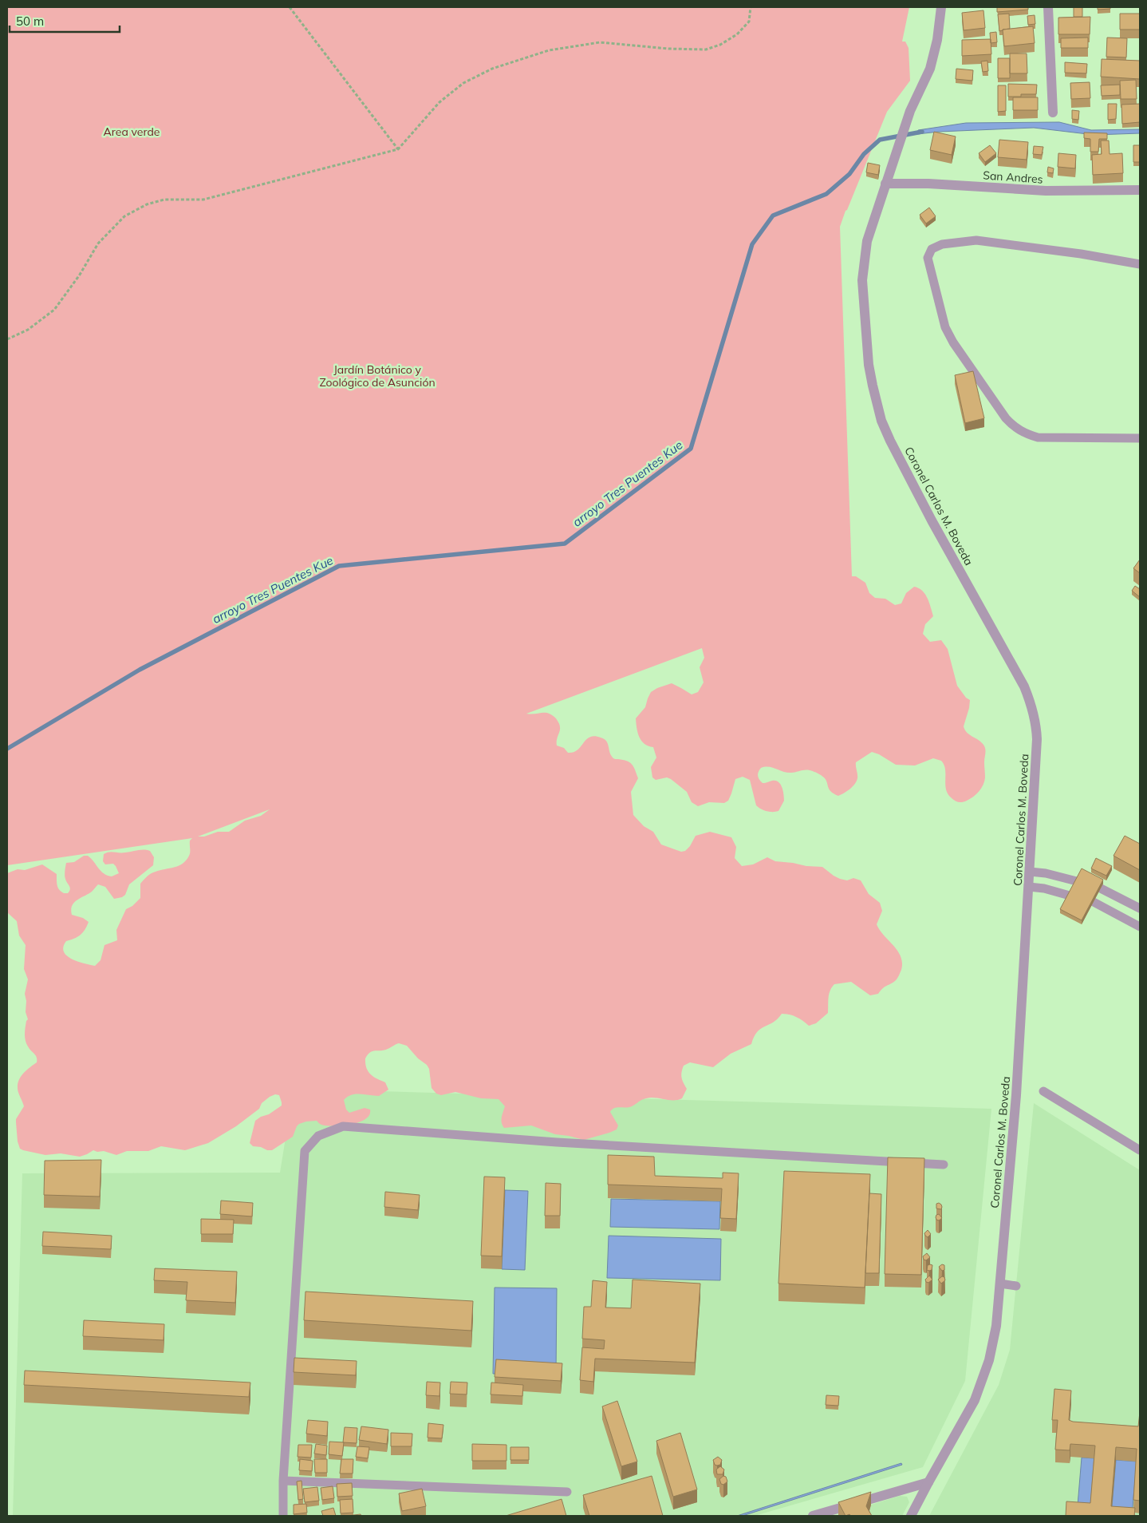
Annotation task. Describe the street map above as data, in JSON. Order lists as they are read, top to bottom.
{
  "streets": {
    "street": ["San Andres", "Coronel Carlos M. Boveda"]
  },
  "crossings": [
    ["San Andres", "Coronel Carlos M. Boveda"]
  ],
  "water": ["arroyo Tres Puentes Kue"],
  "parks": ["Area verde", "Jardín Botánico y Zoológico de Asunción"],
  "scale_bar": "50 m"
}
